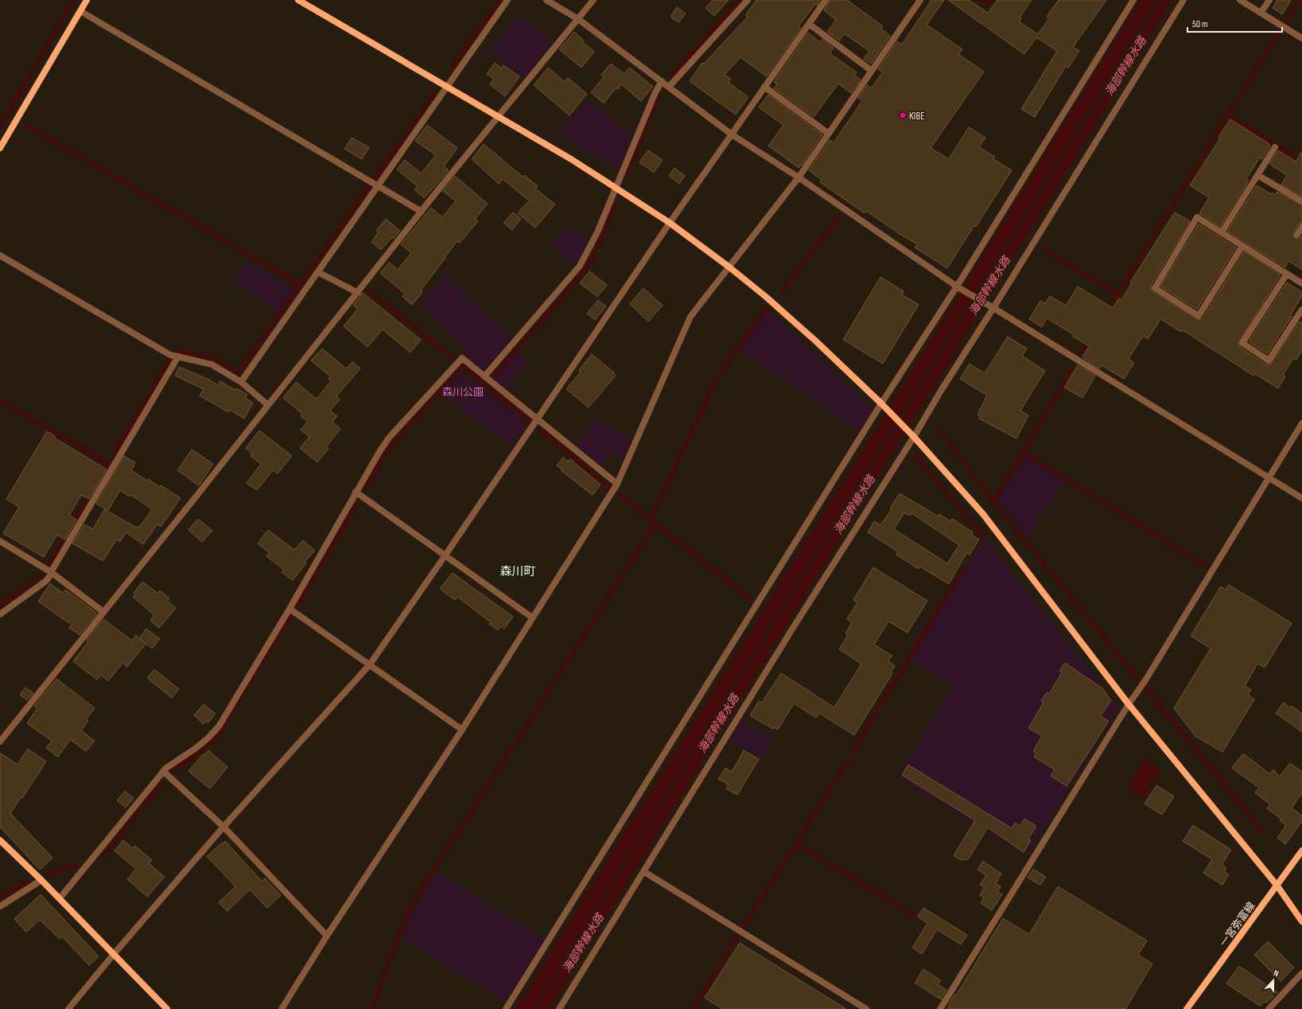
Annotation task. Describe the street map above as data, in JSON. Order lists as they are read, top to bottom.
{
  "streets": {
    "street": ["一宮弥富線"]
  },
  "districts": ["森川町"],
  "water": ["海部幹線水路"],
  "parks": ["森川公園"],
  "places": ["KIBE"],
  "scale_bar": "50 m",
  "north": "top"
}
